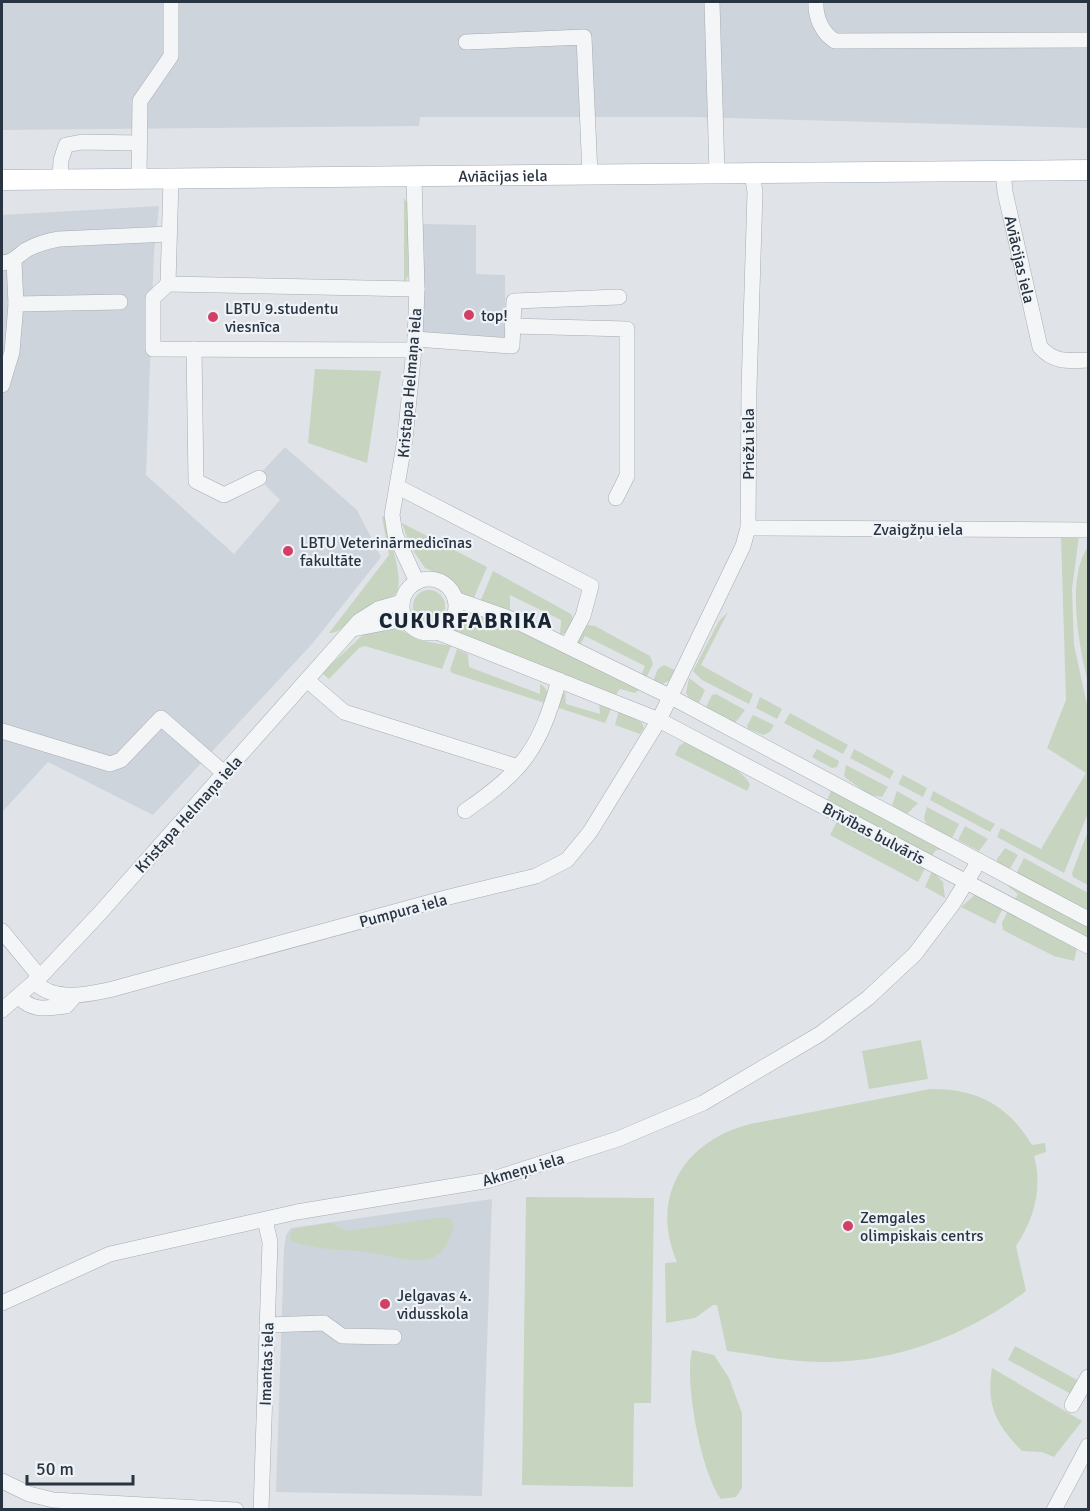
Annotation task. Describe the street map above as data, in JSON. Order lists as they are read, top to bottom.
{
  "streets": {
    "main road": ["Aviācijas iela"],
    "street": [
      "Kristapa Helmaņa iela",
      "Priežu iela",
      "Zvaigžņu iela",
      "Brīvības bulvāris",
      "Pumpura iela",
      "Akmeņu iela",
      "Imantas iela"
    ]
  },
  "crossings": [
    ["Aviācijas iela", "Kristapa Helmaņa iela"],
    ["Aviācijas iela", "Priežu iela"],
    ["Kristapa Helmaņa iela", "Brīvības bulvāris"],
    ["Kristapa Helmaņa iela", "Pumpura iela"],
    ["Priežu iela", "Zvaigžņu iela"],
    ["Priežu iela", "Brīvības bulvāris"],
    ["Brīvības bulvāris", "Pumpura iela"],
    ["Brīvības bulvāris", "Akmeņu iela"],
    ["Akmeņu iela", "Imantas iela"]
  ],
  "districts": ["CUKURFABRIKA"],
  "places": [
    "top!",
    "LBTU 9.studentu viesnīca",
    "LBTU Veterinārmedicīnas fakultāte",
    "Zemgales olimpiskais centrs",
    "Jelgavas 4. vidusskola"
  ],
  "scale_bar": "50 m"
}
